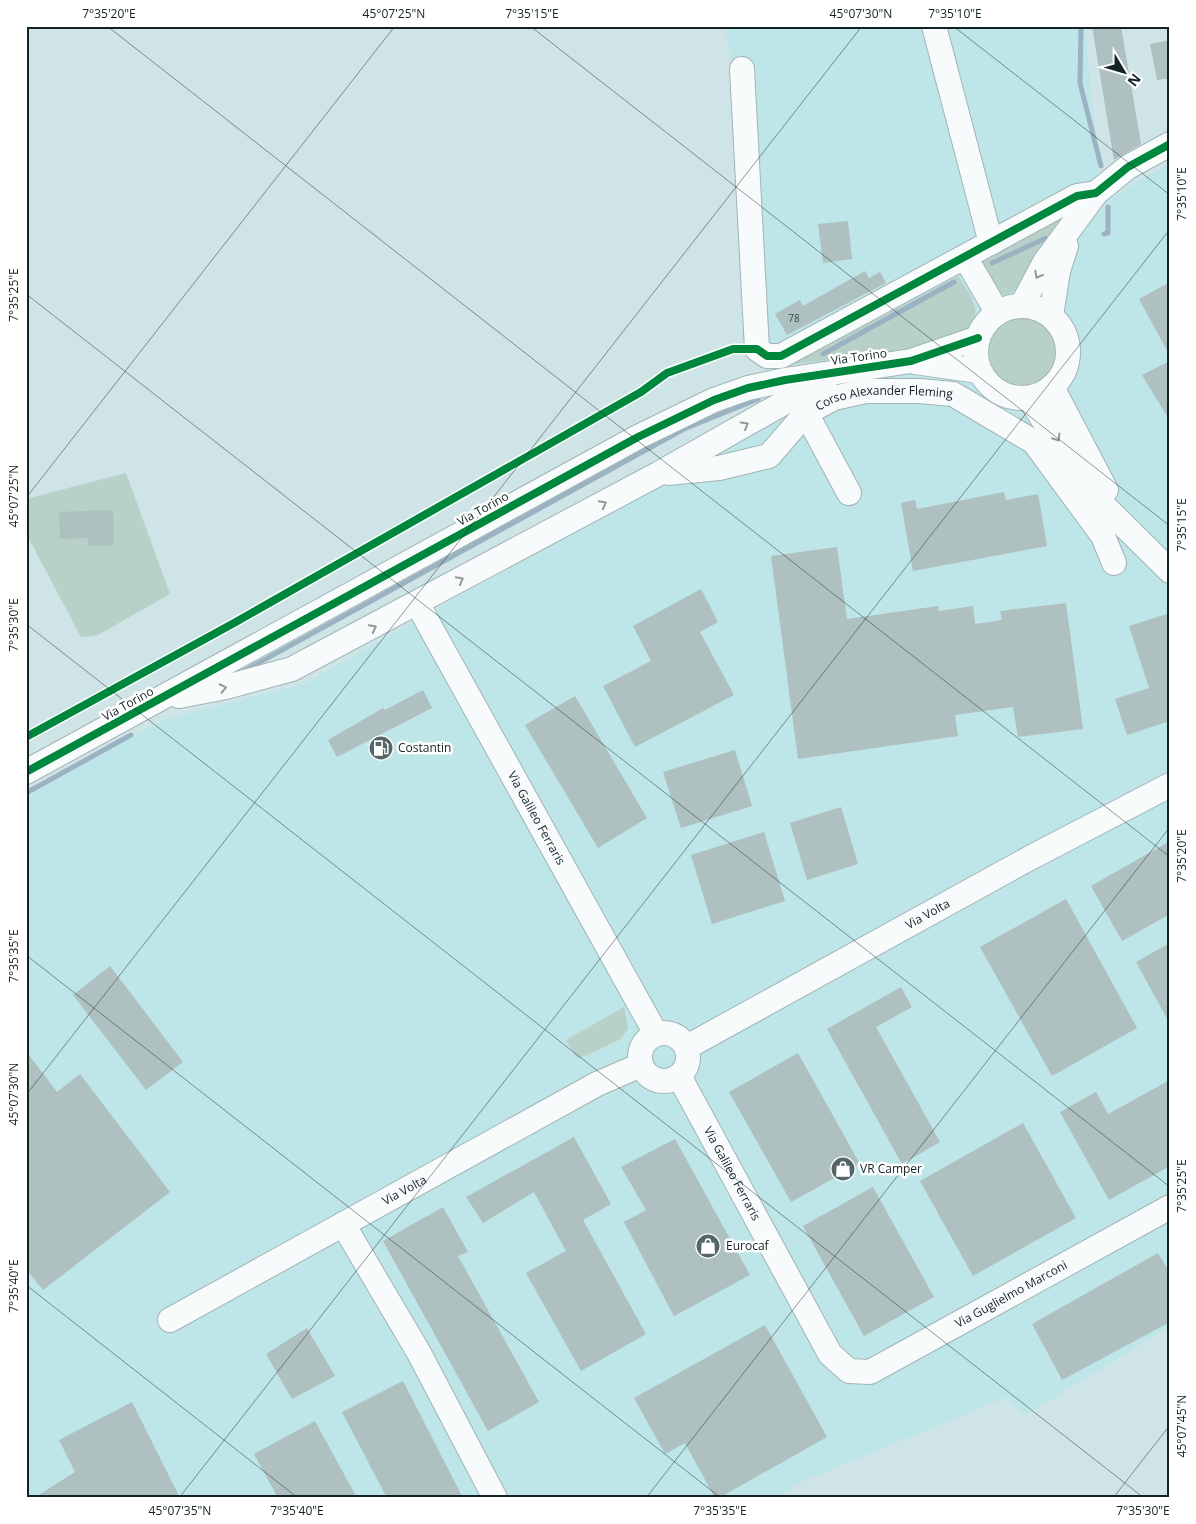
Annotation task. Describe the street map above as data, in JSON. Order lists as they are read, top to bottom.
{
  "streets": {
    "street": [
      "Via Torino",
      "Corso Alexander Fleming",
      "Via Galileo Ferraris",
      "Via Volta",
      "Via Guglielmo Marconi"
    ]
  },
  "crossings": [
    ["Via Galileo Ferraris", "Via Volta"],
    ["Via Galileo Ferraris", "Via Guglielmo Marconi"]
  ],
  "places": {
    "fuel station": ["Costantin"],
    "shop": ["VR Camper", "Eurocaf"]
  },
  "house_numbers": ["78"],
  "north": "bottom right",
  "coordinates": [
    "7°35'20\"E",
    "45°07'25\"N",
    "7°35'15\"E",
    "45°07'30\"N",
    "7°35'10\"E",
    "7°35'25\"E",
    "7°35'30\"E",
    "7°35'35\"E",
    "7°35'40\"E",
    "45°07'45\"N",
    "45°07'35\"N"
  ]
}
